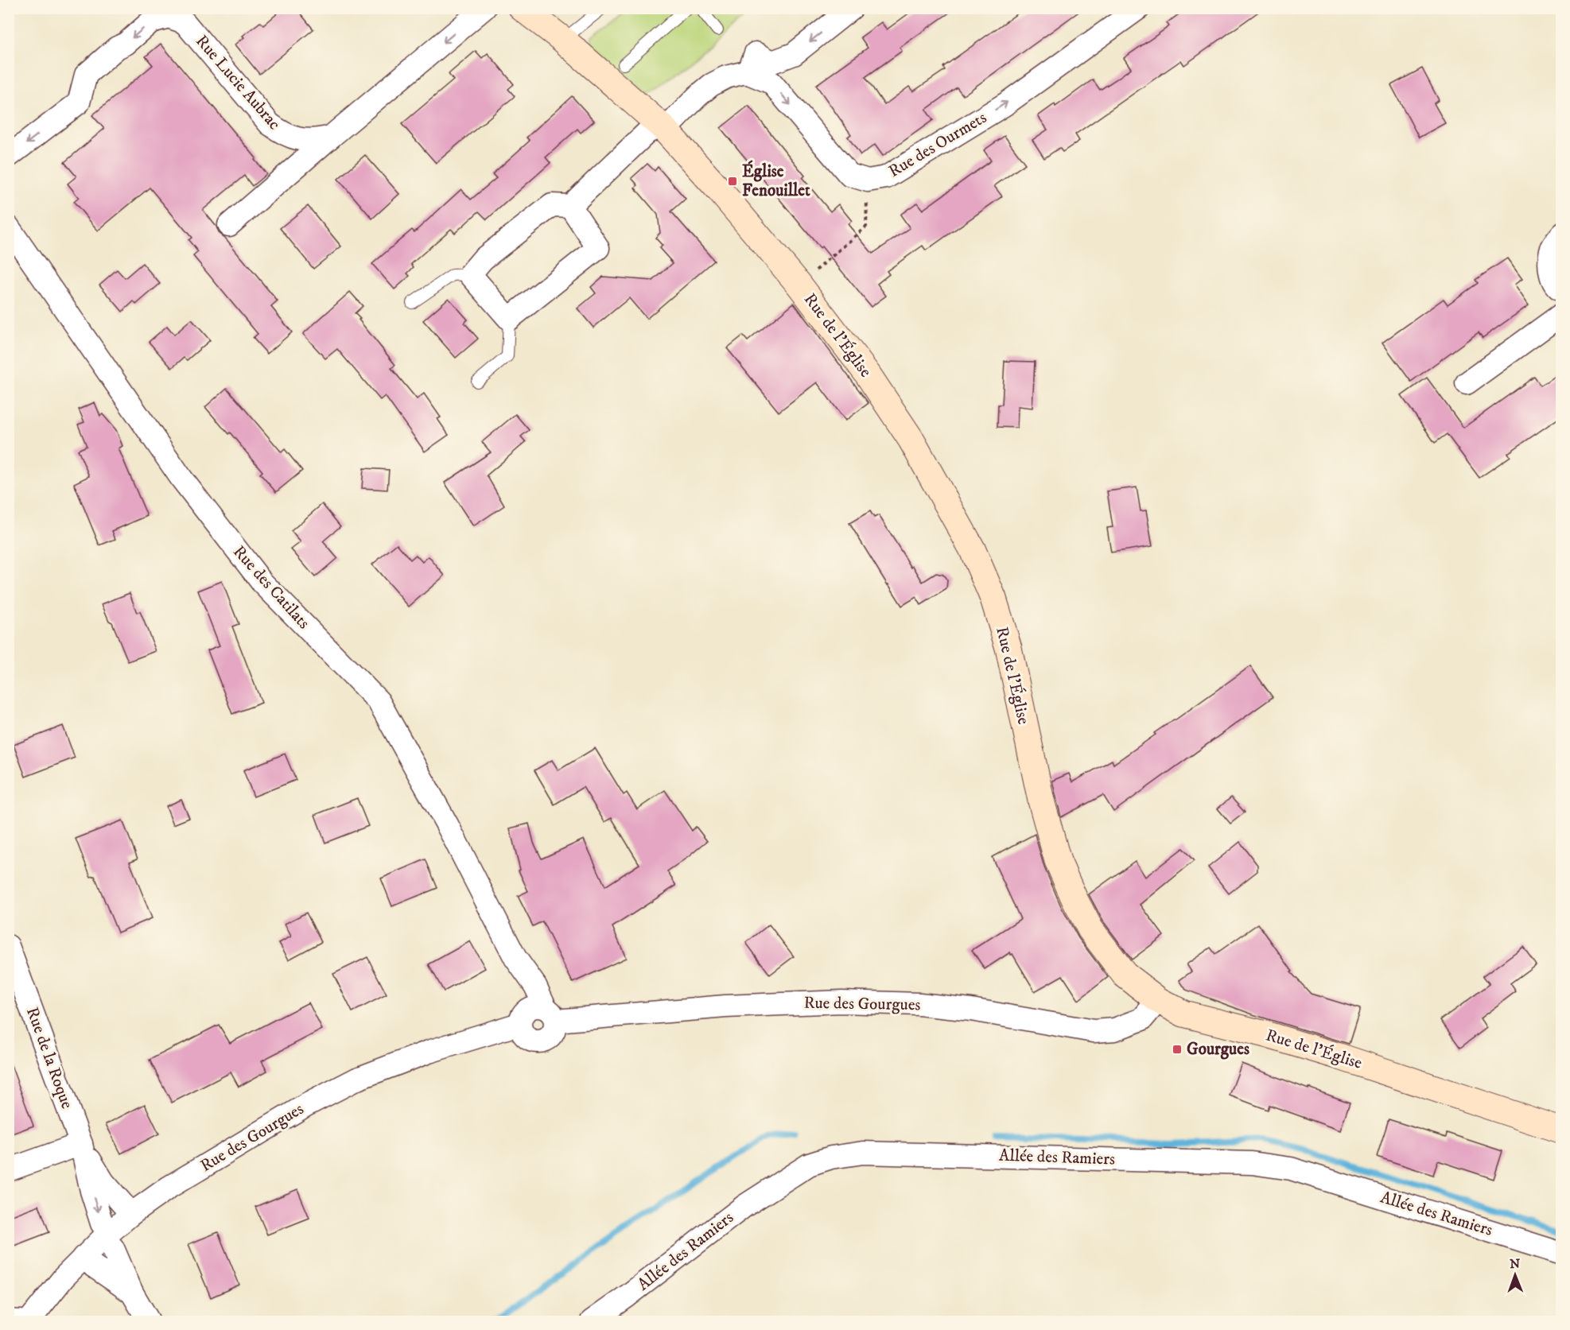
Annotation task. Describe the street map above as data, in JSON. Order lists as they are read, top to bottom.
{
  "streets": {
    "main road": ["Rue de l'Église"],
    "street": [
      "Rue Lucie Aubrac",
      "Rue des Ourmets",
      "Rue des Catilats",
      "Rue des Gourgues",
      "Rue de la Roque",
      "Allée des Ramiers"
    ]
  },
  "crossings": [
    ["Rue de l'Église", "Rue des Gourgues"],
    ["Rue des Catilats", "Rue des Gourgues"],
    ["Rue des Gourgues", "Rue de la Roque"]
  ],
  "one_way": ["Rue des Ourmets"],
  "places": {
    "transit": ["Église Fenouillet", "Gourgues"]
  },
  "north": "top"
}
